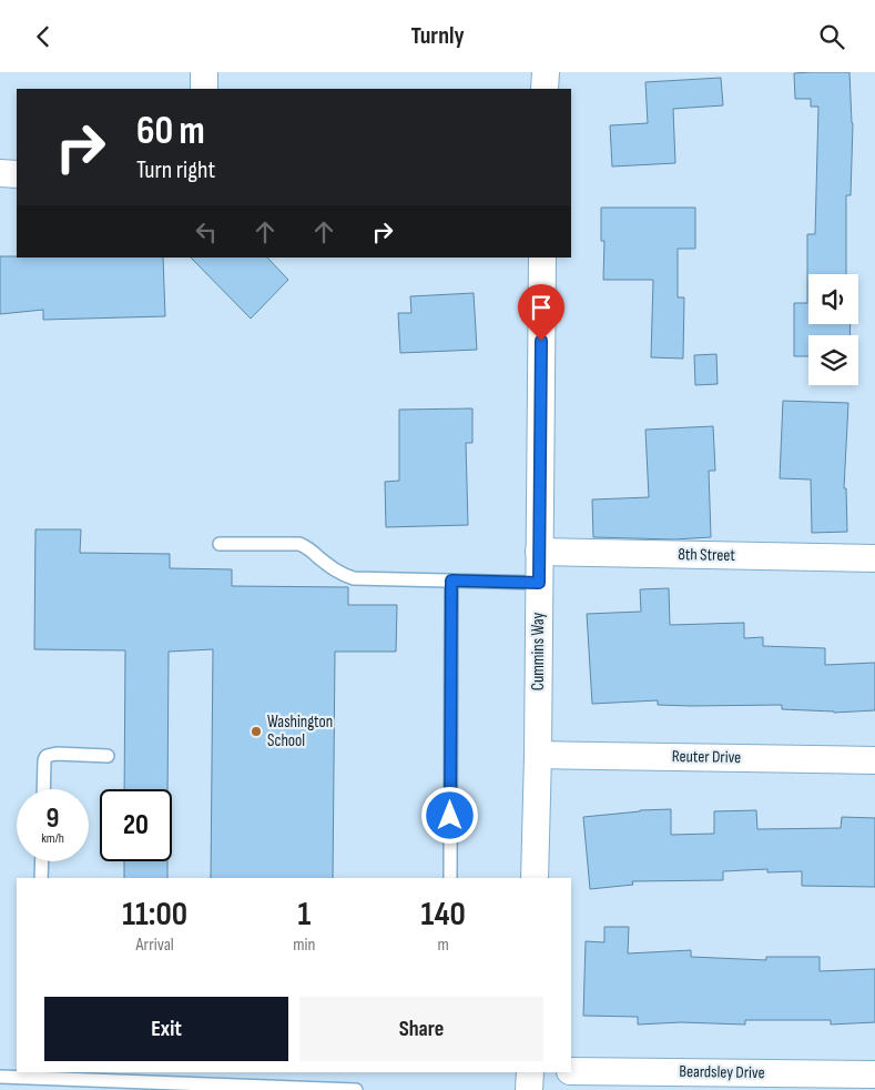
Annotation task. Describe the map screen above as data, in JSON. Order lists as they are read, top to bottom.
{
  "streets": {
    "street": [
      "8th Street",
      "Cummins Way",
      "Reuter Drive",
      "Beardsley Drive"
    ]
  },
  "crossings": [
    ["8th Street", "Cummins Way"],
    ["Cummins Way", "Reuter Drive"]
  ],
  "places": ["Washington School"],
  "page": {
    "header": "Turnly",
    "turn": ["60 m", "Turn right"],
    "speed": "9 km/h",
    "limit": "20",
    "eta": [
      "11:00",
      "Arrival",
      "1",
      "min",
      "140",
      "m"
    ],
    "buttons": ["Exit", "Share"]
  }
}
